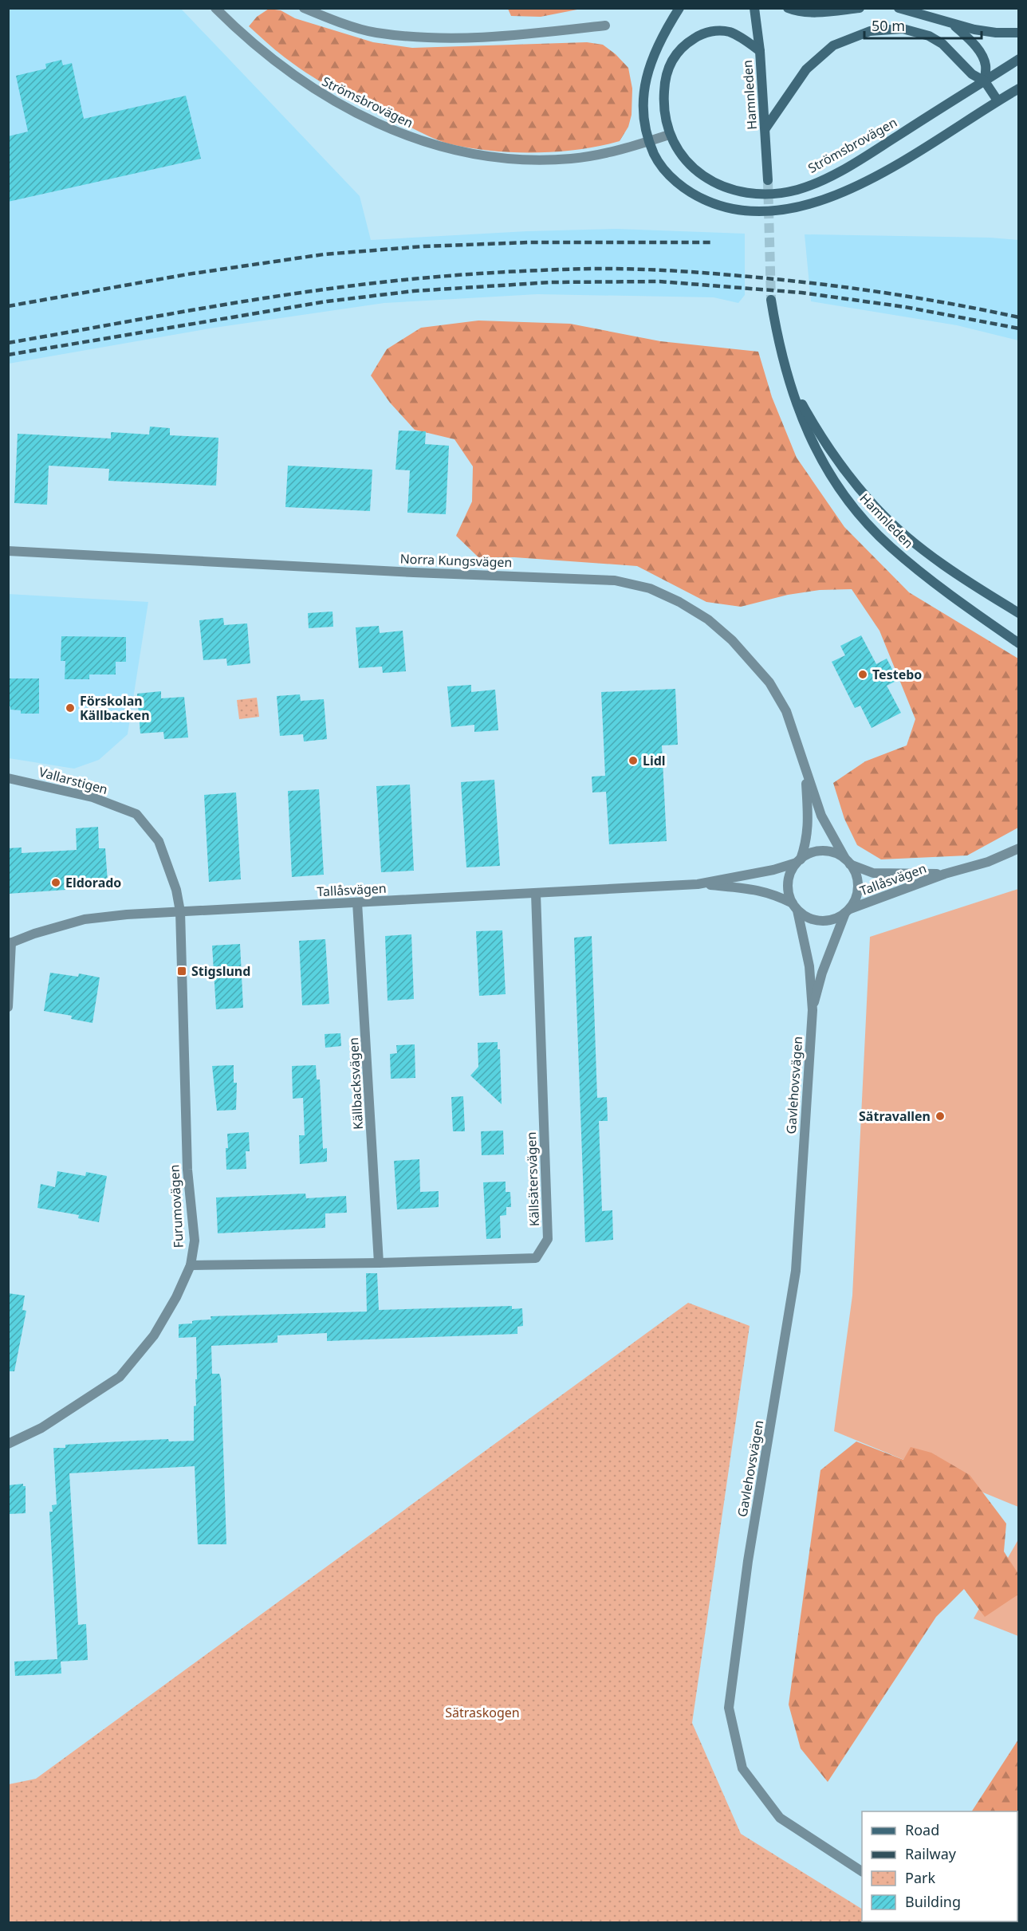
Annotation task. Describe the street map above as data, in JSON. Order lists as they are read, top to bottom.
{
  "streets": {
    "main road": ["Hamnleden", "Strömsbrovägen"],
    "street": [
      "Norra Kungsvägen",
      "Vallarstigen",
      "Tallåsvägen",
      "Källbacksvägen",
      "Gavlehovsvägen",
      "Källsätersvägen",
      "Furumovägen"
    ]
  },
  "crossings": [
    ["Norra Kungsvägen", "Tallåsvägen"],
    ["Norra Kungsvägen", "Gavlehovsvägen"],
    ["Vallarstigen", "Tallåsvägen"],
    ["Vallarstigen", "Furumovägen"],
    ["Tallåsvägen", "Källbacksvägen"],
    ["Tallåsvägen", "Gavlehovsvägen"],
    ["Tallåsvägen", "Källsätersvägen"],
    ["Tallåsvägen", "Furumovägen"],
    ["Källbacksvägen", "Källsätersvägen"],
    ["Källsätersvägen", "Furumovägen"]
  ],
  "parks": ["Sätraskogen"],
  "places": {
    "other": [
      "Testebo",
      "Förskolan Källbacken",
      "Lidl",
      "Eldorado",
      "Sätravallen"
    ],
    "transit": ["Stigslund"]
  },
  "legend": [
    "Road",
    "Railway",
    "Park",
    "Building"
  ],
  "scale_bar": "50 m"
}
